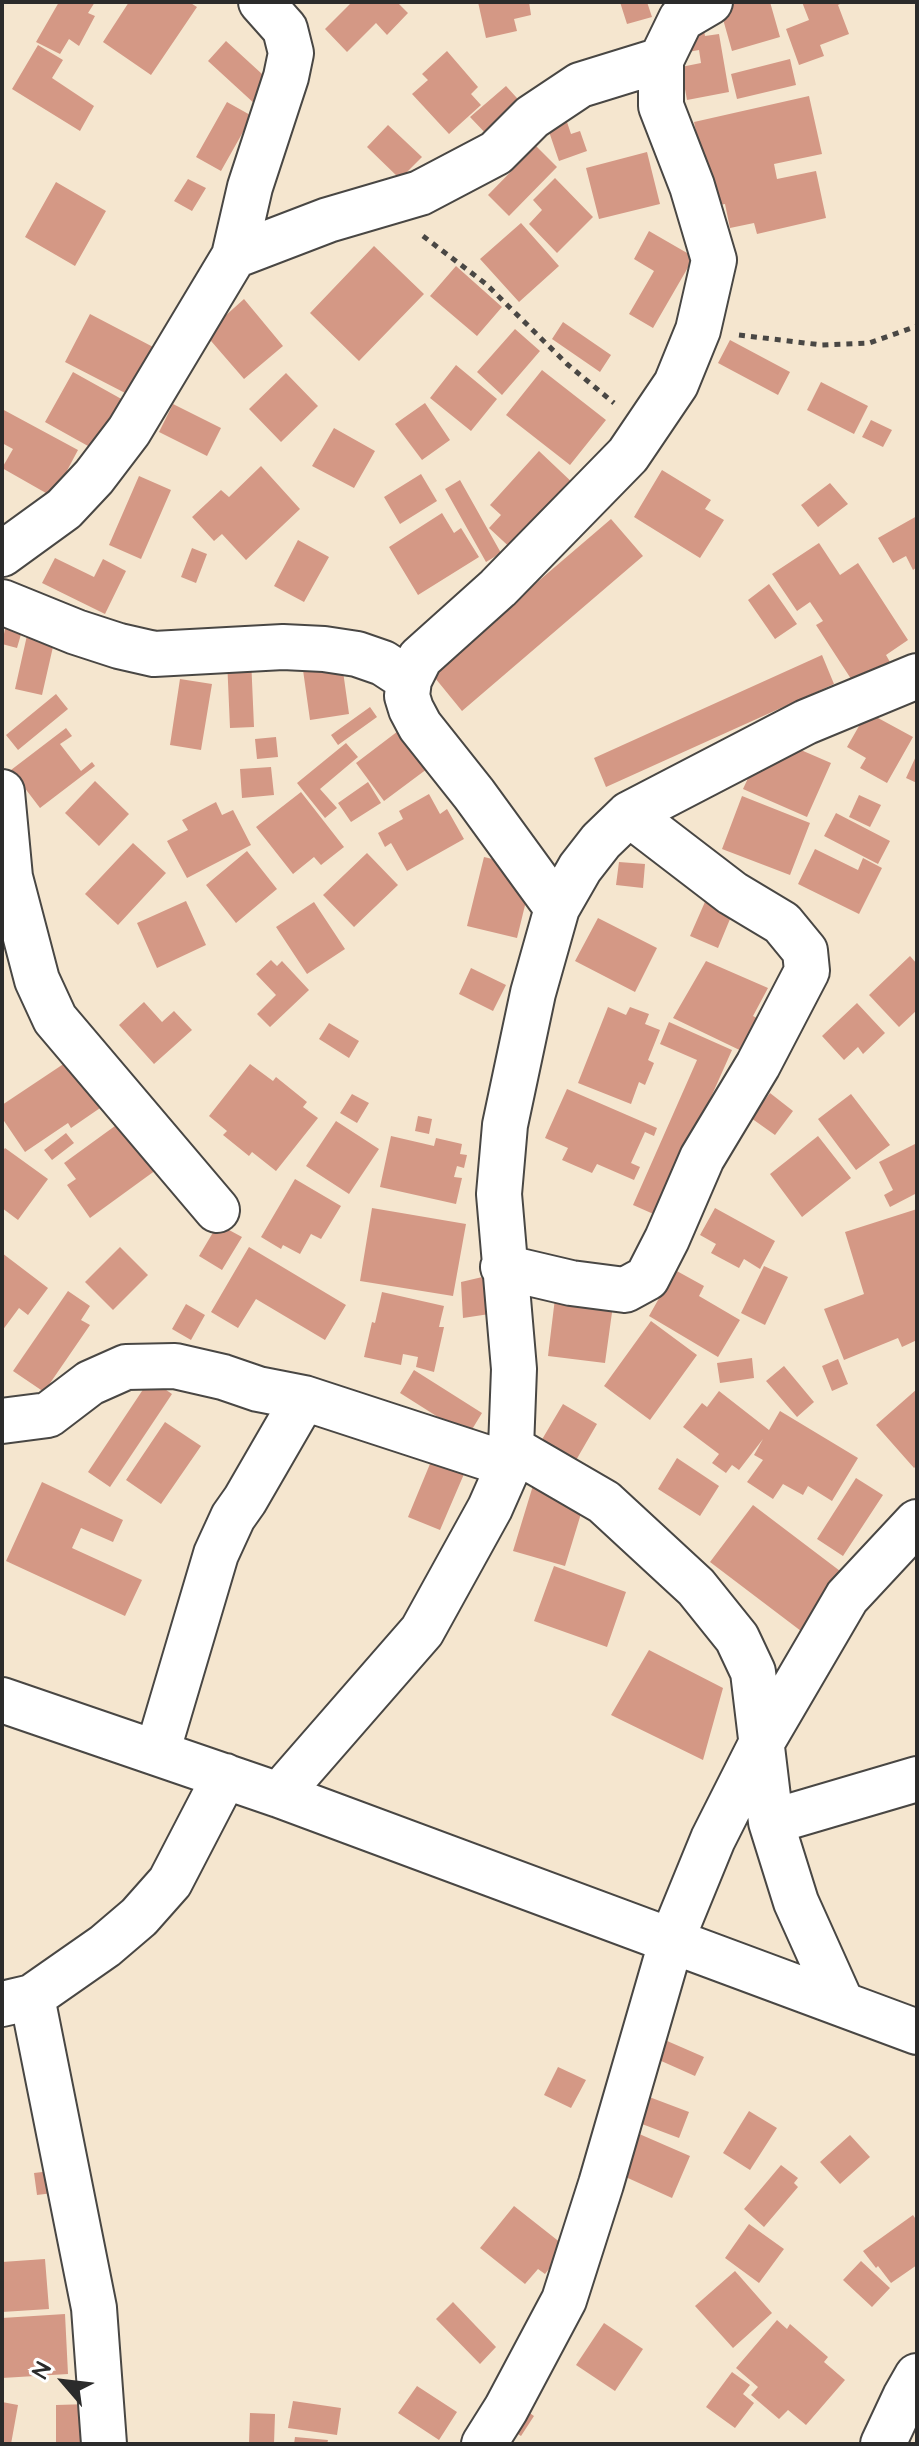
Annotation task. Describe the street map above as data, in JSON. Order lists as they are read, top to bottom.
{
  "north": "top left"
}
